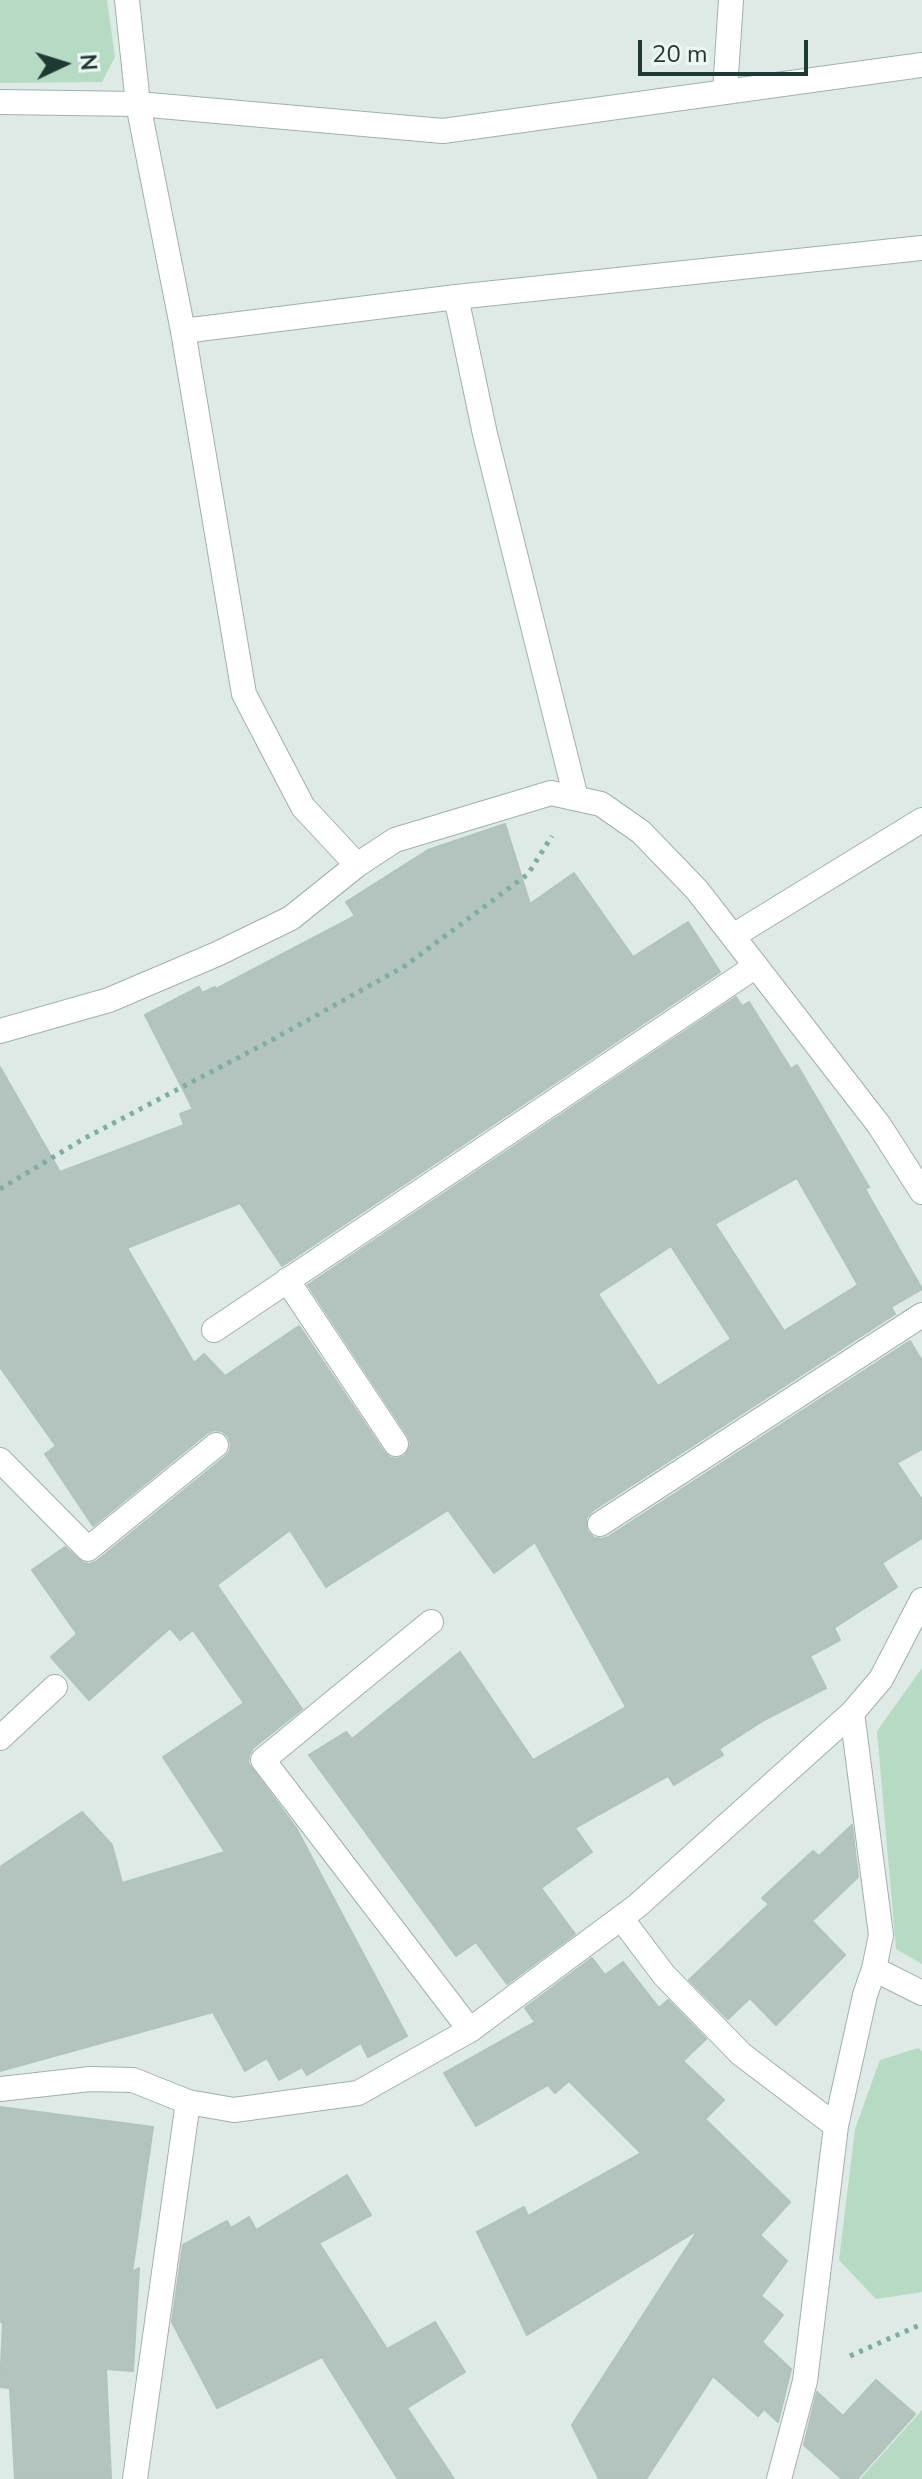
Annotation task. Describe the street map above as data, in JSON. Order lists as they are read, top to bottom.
{
  "scale_bar": "20 m",
  "north": "right"
}
